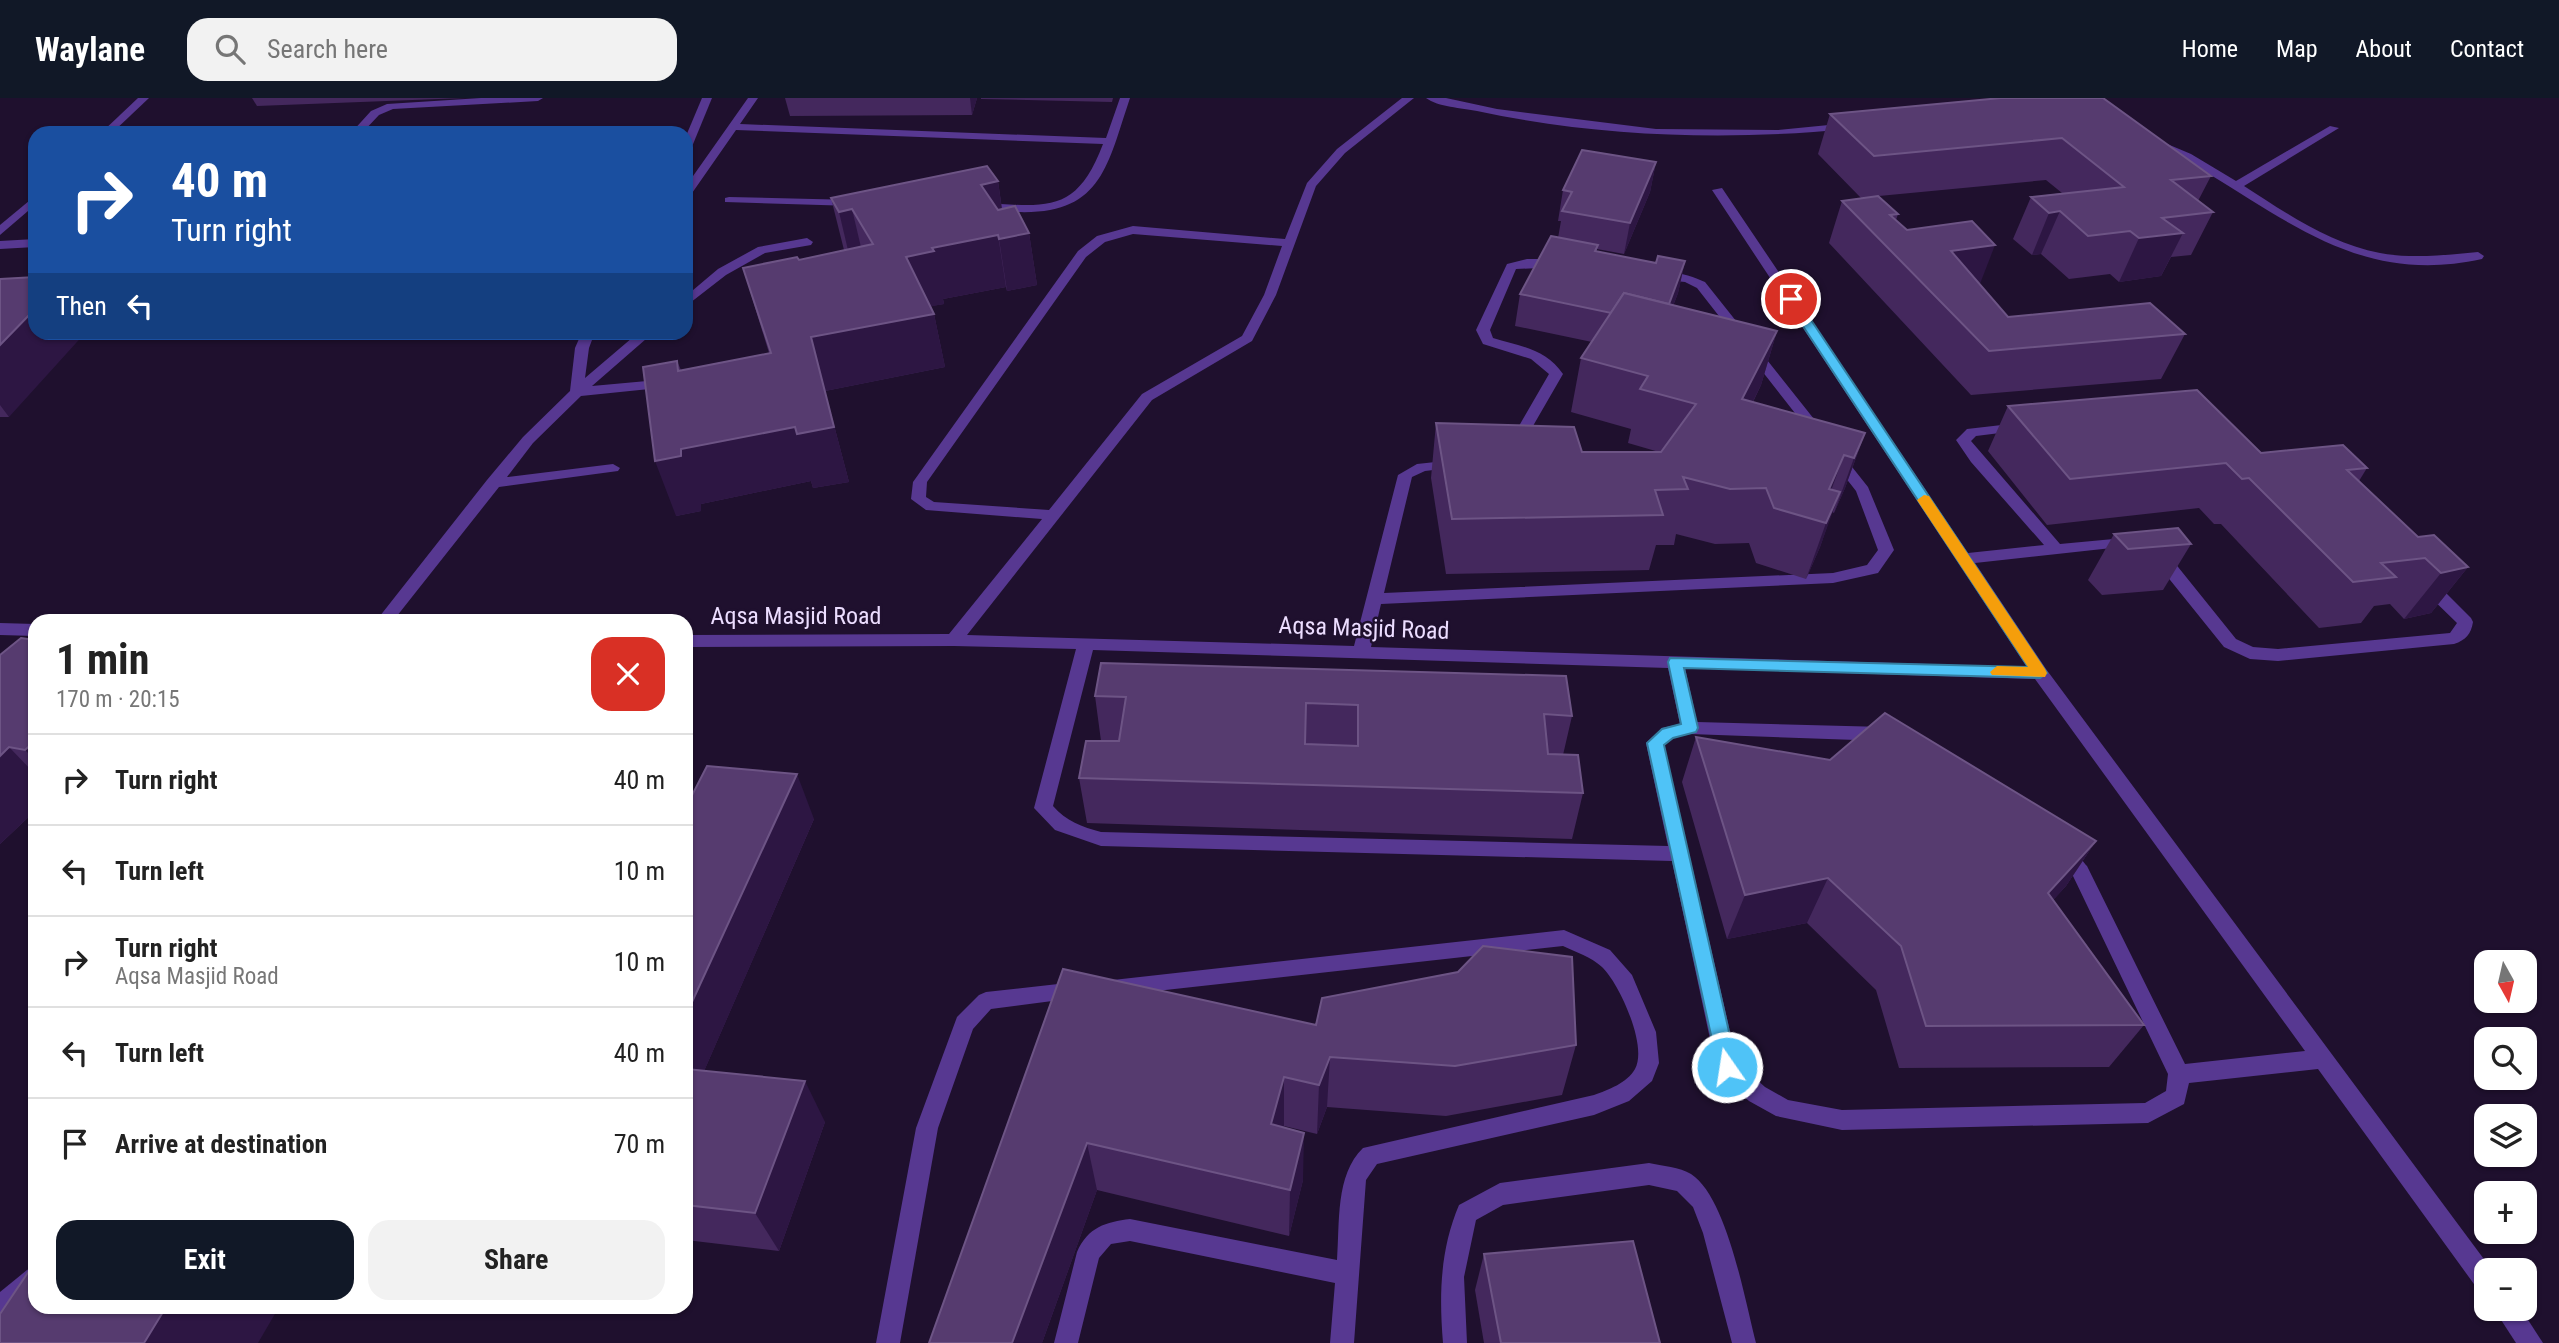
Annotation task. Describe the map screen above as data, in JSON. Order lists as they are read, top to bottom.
{
  "streets": {
    "street": ["Aqsa Masjid Road"]
  },
  "north": "bottom",
  "page": {
    "header": "Waylane",
    "search": "Search here",
    "nav": [
      "Home",
      "Map",
      "About",
      "Contact"
    ],
    "turn": ["40 m", "Turn right"],
    "then": "Then",
    "heading": ["1 min", "170 m · 20:15"],
    "list": [
      {
        "name": "Turn right",
        "value": "40 m"
      },
      {
        "name": "Turn left",
        "value": "10 m"
      },
      {
        "name": "Turn right",
        "note": "Aqsa Masjid Road",
        "value": "10 m"
      },
      {
        "name": "Turn left",
        "value": "40 m"
      },
      {
        "name": "Arrive at destination",
        "value": "70 m"
      }
    ],
    "map_buttons": ["+", "−"],
    "buttons": ["Exit", "Share"]
  }
}
